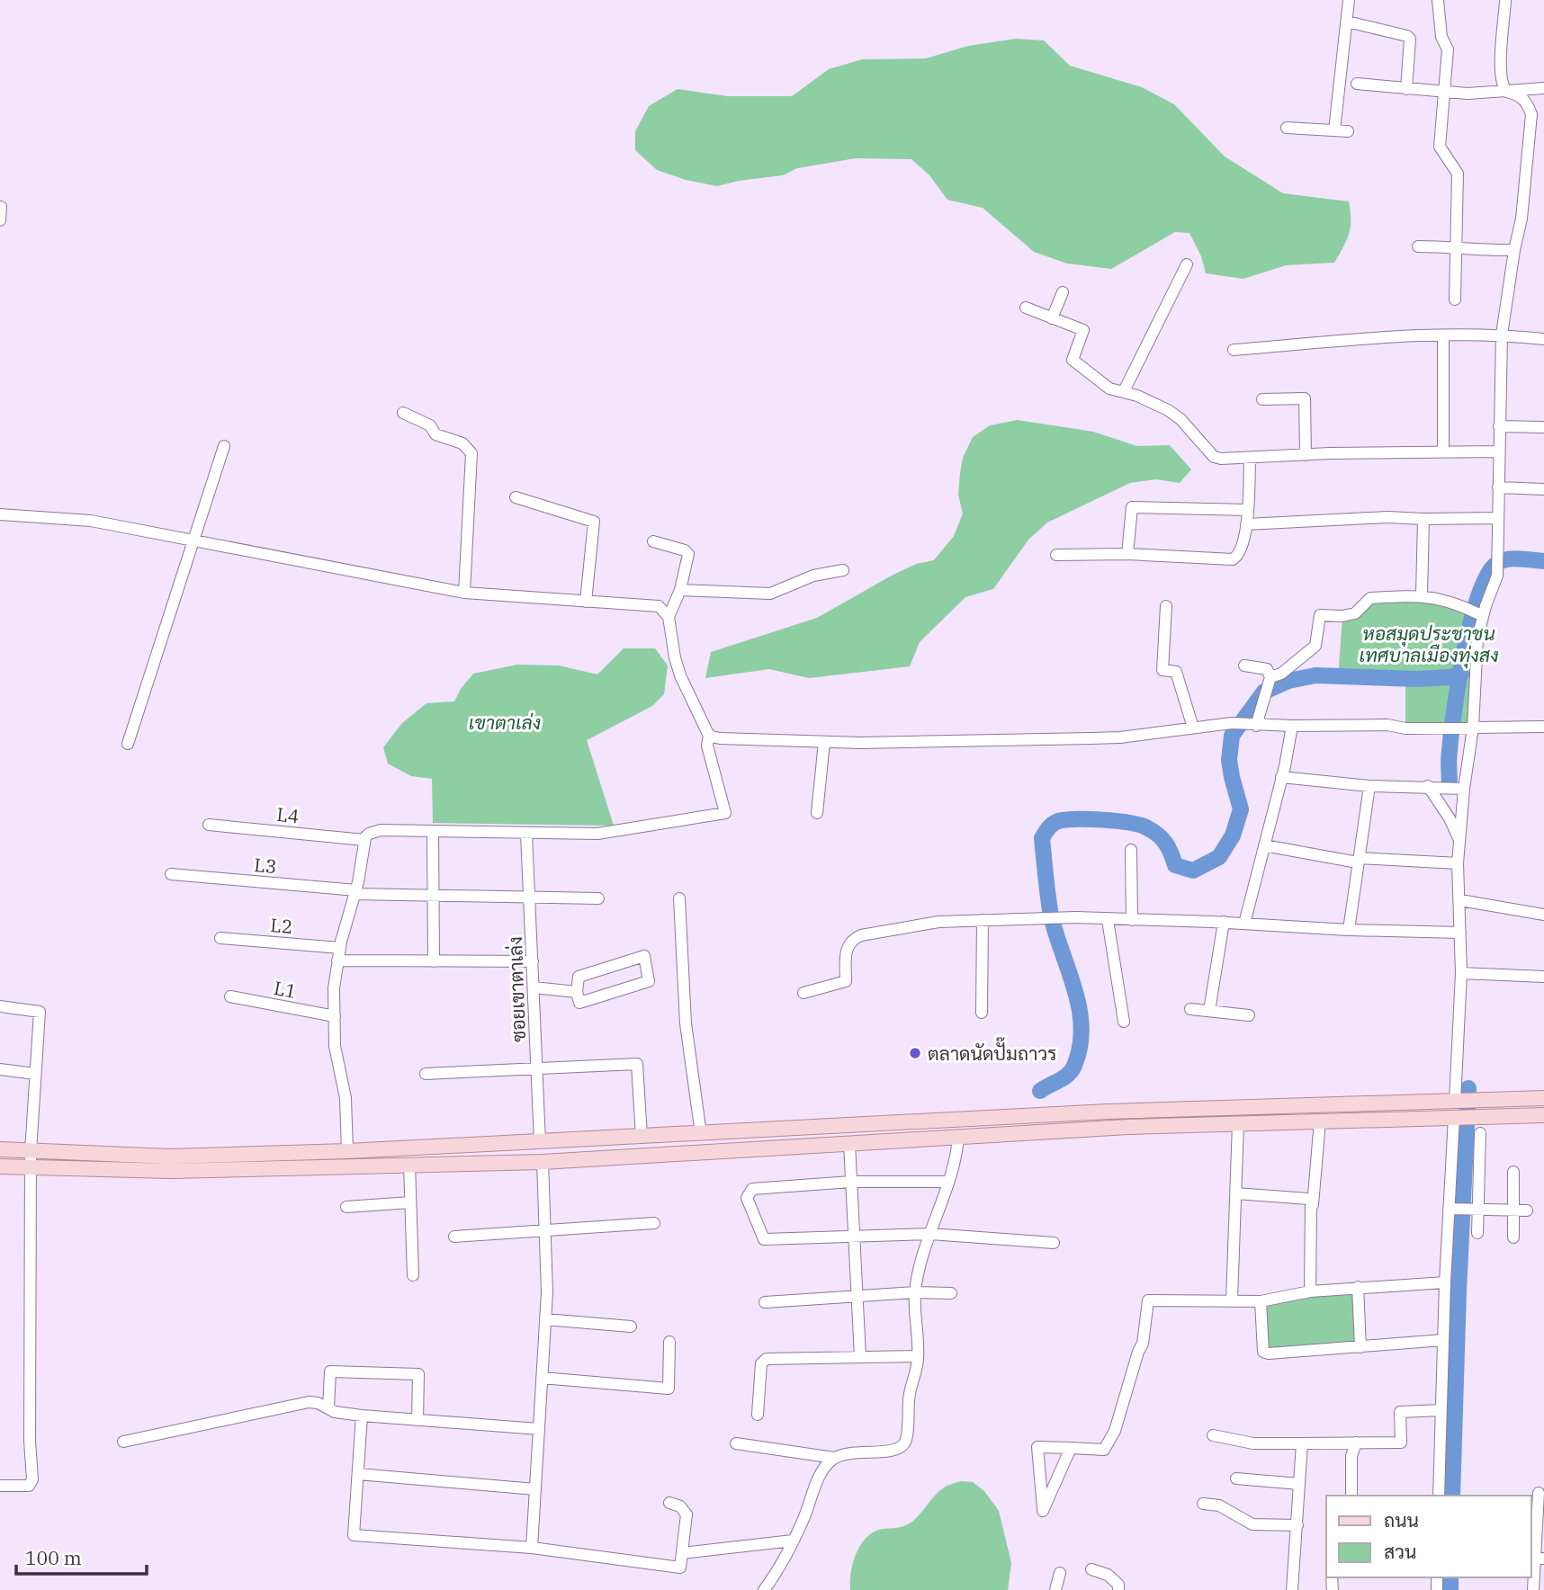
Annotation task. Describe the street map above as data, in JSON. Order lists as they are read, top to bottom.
{
  "streets": {
    "street": [
      "L4",
      "L3",
      "L2",
      "L1",
      "ซอยเขาตาเล่ง"
    ]
  },
  "crossings": [
    ["L3", "ซอยเขาตาเล่ง"]
  ],
  "parks": ["หอสมุดประชาชน เทศบาลเมืองทุ่งสง", "เขาตาเล่ง"],
  "places": ["ตลาดนัดปั๊มถาวร"],
  "legend": ["ถนน", "สวน"],
  "scale_bar": "100 m"
}
